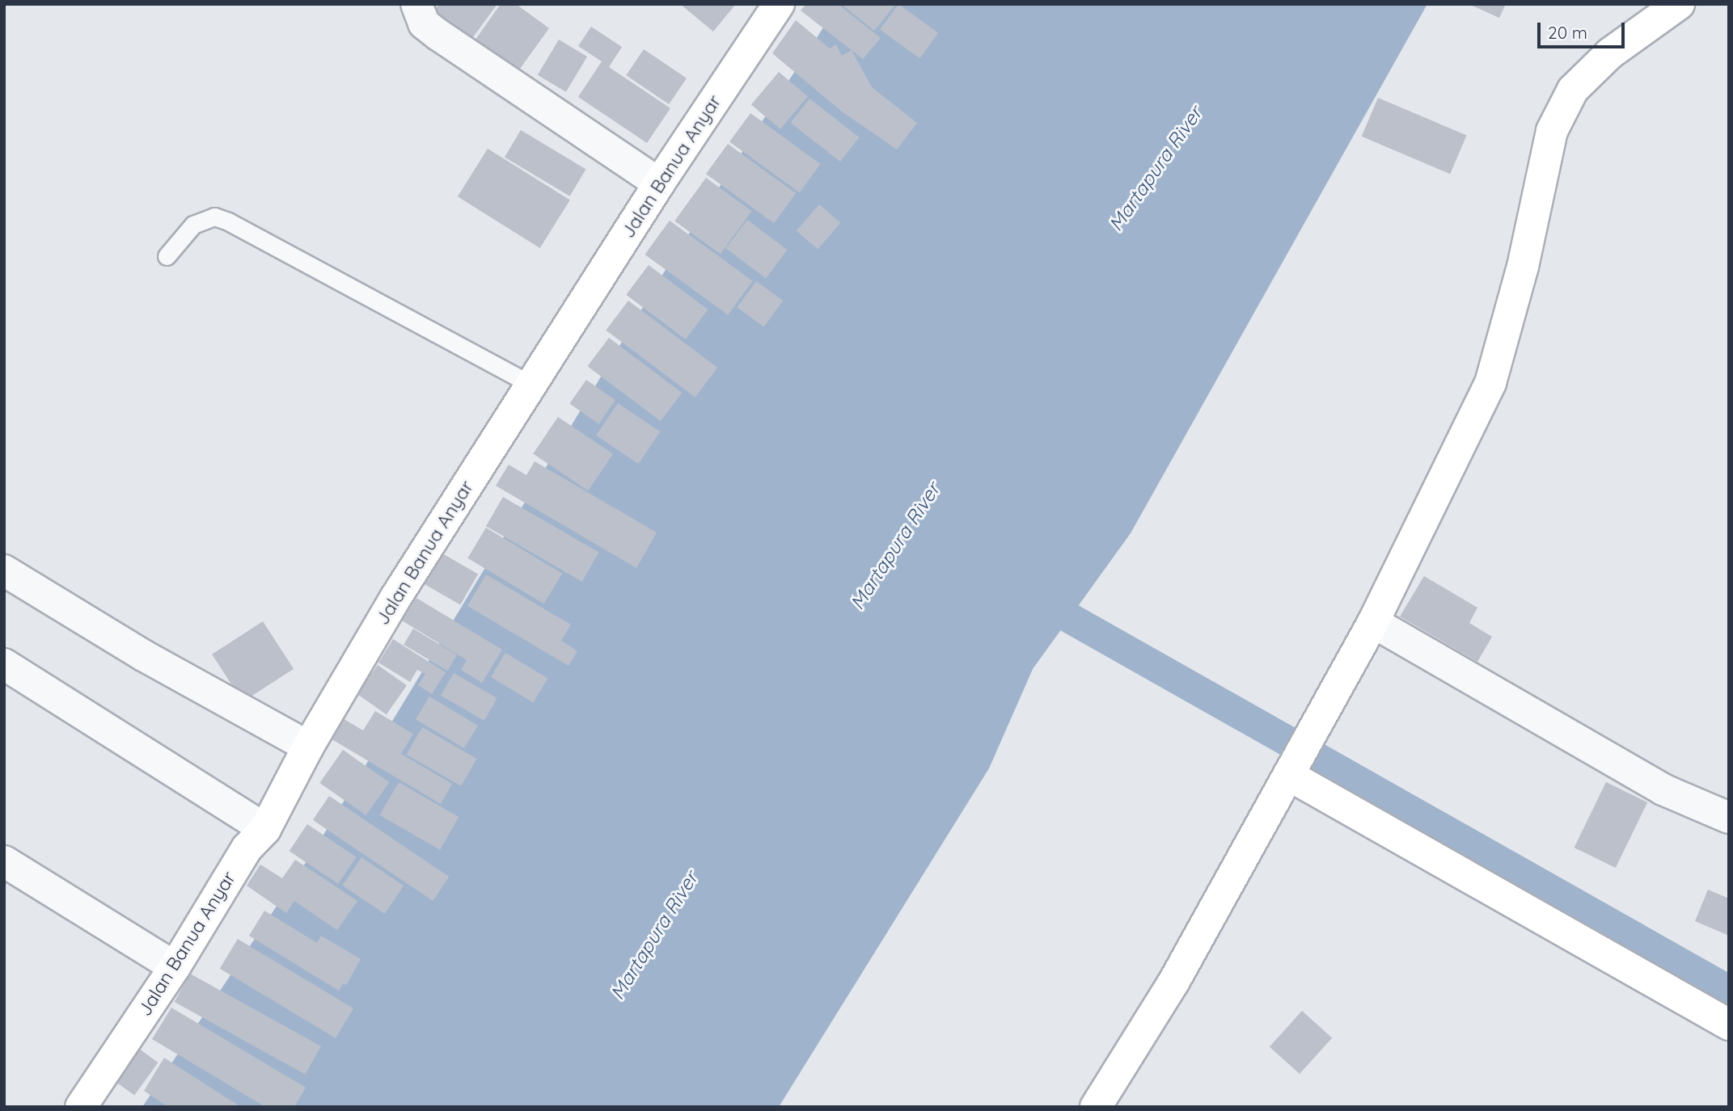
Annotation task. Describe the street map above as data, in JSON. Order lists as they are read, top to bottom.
{
  "streets": {
    "street": ["Jalan Banua Anyar"]
  },
  "water": ["Martapura River"],
  "scale_bar": "20 m"
}
